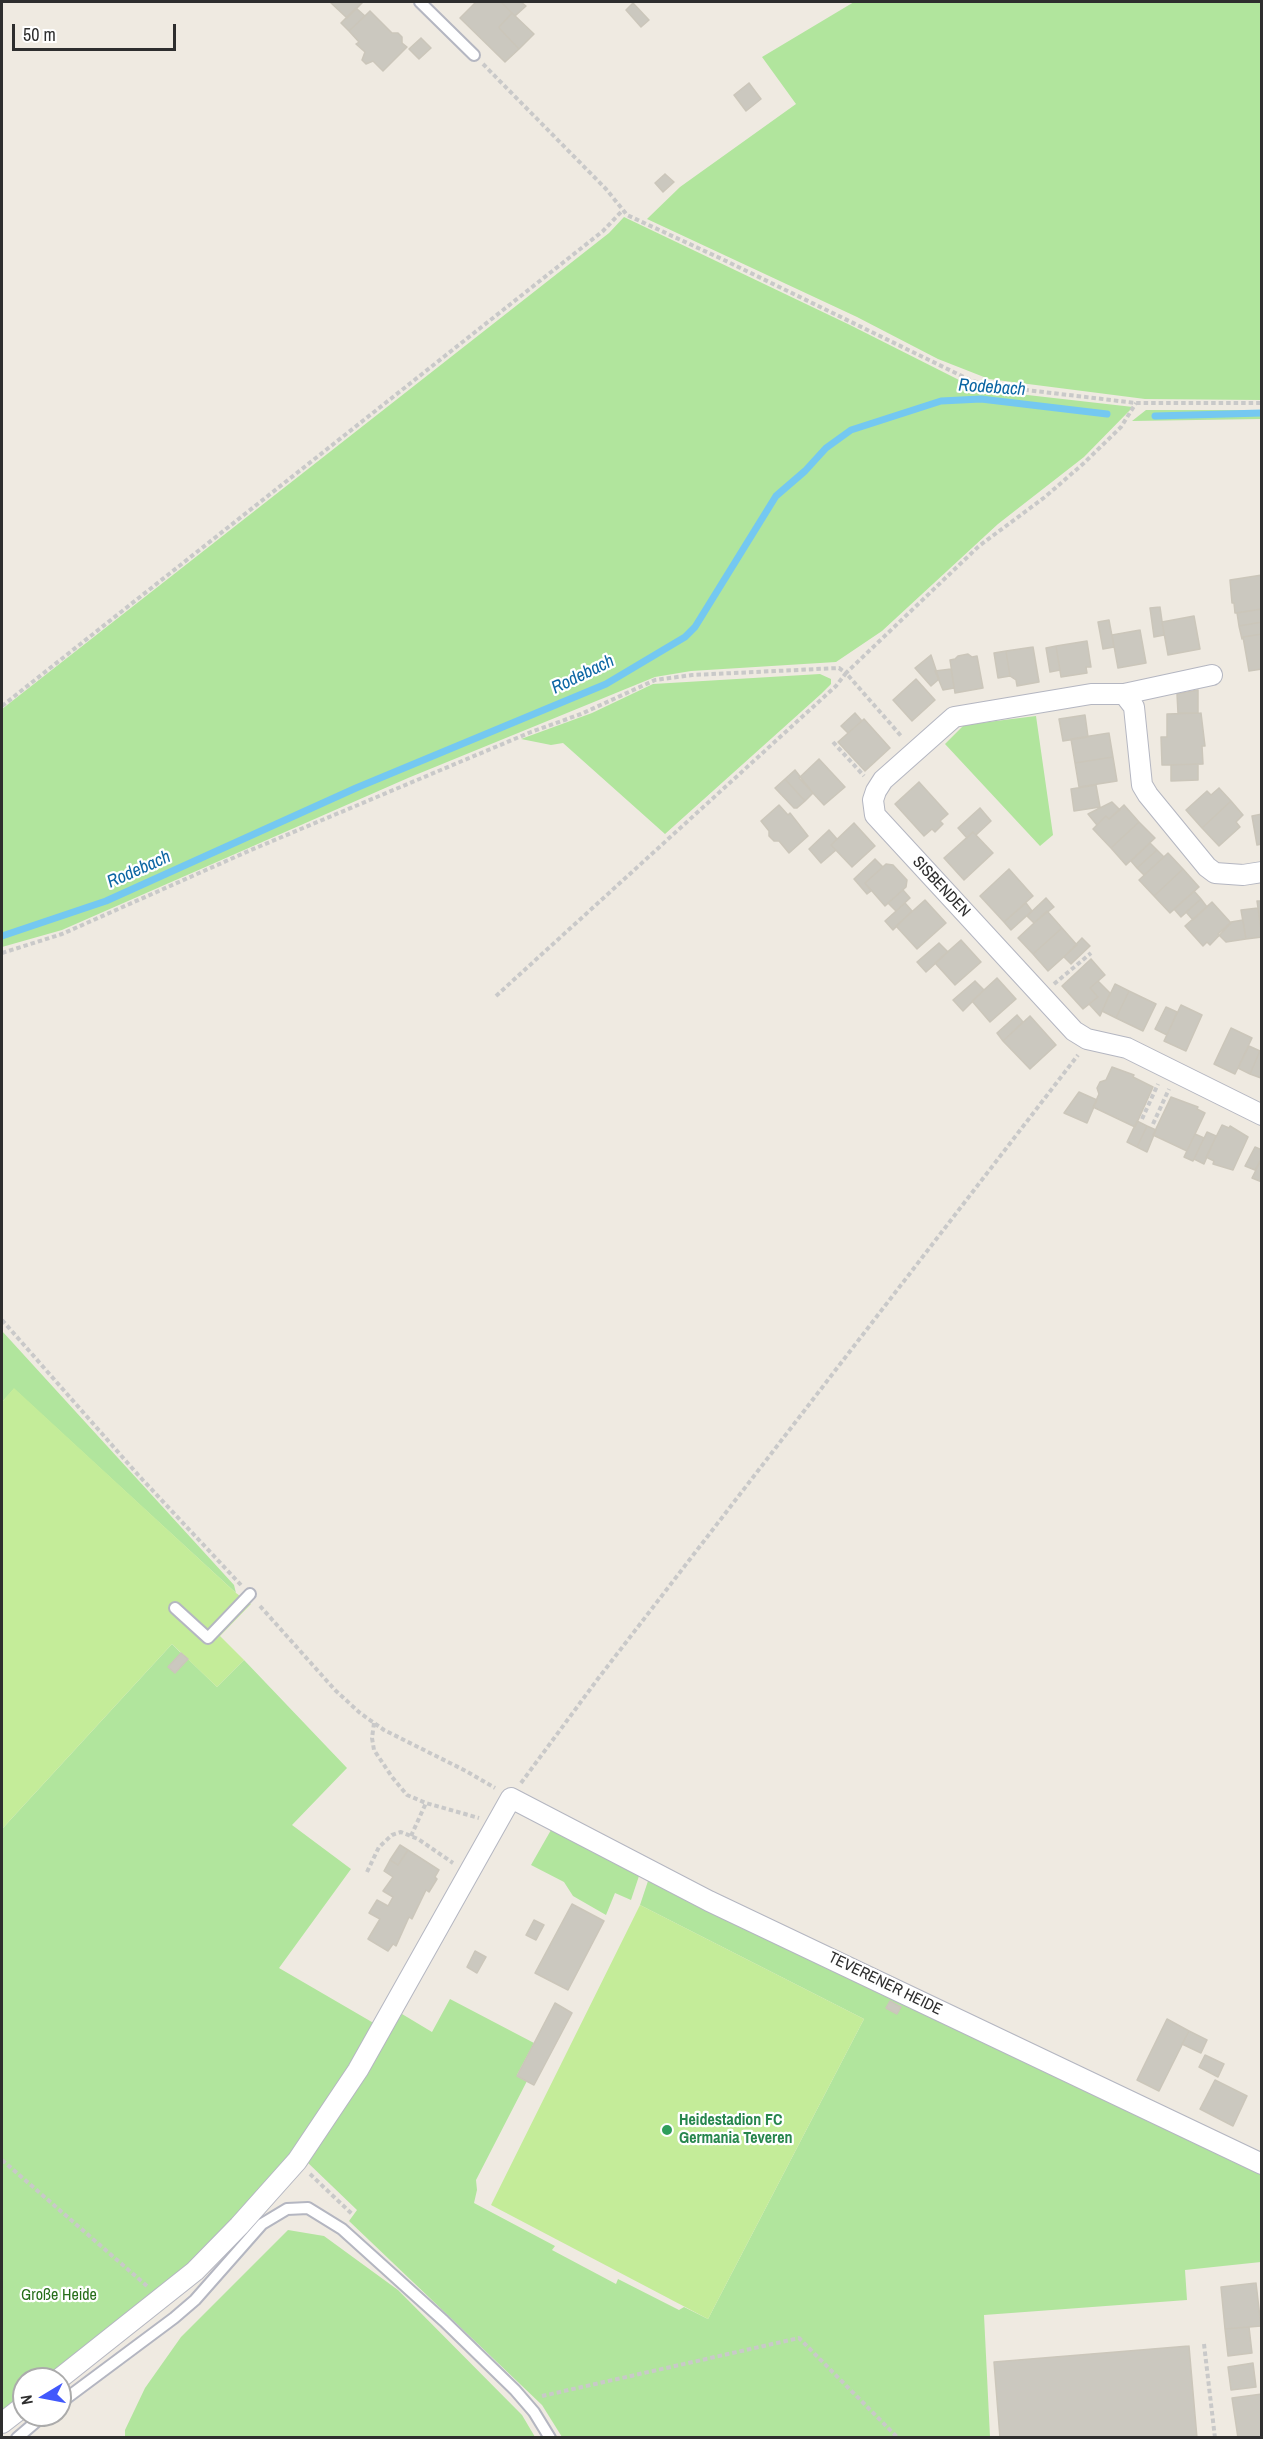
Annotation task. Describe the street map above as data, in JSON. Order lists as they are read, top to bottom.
{
  "streets": {
    "street": ["SISBENDEN", "TEVERENER HEIDE"]
  },
  "water": ["Rodebach"],
  "parks": ["Große Heide"],
  "places": ["Heidestadion FC Germania Teveren"],
  "scale_bar": "50 m",
  "north": "left"
}
